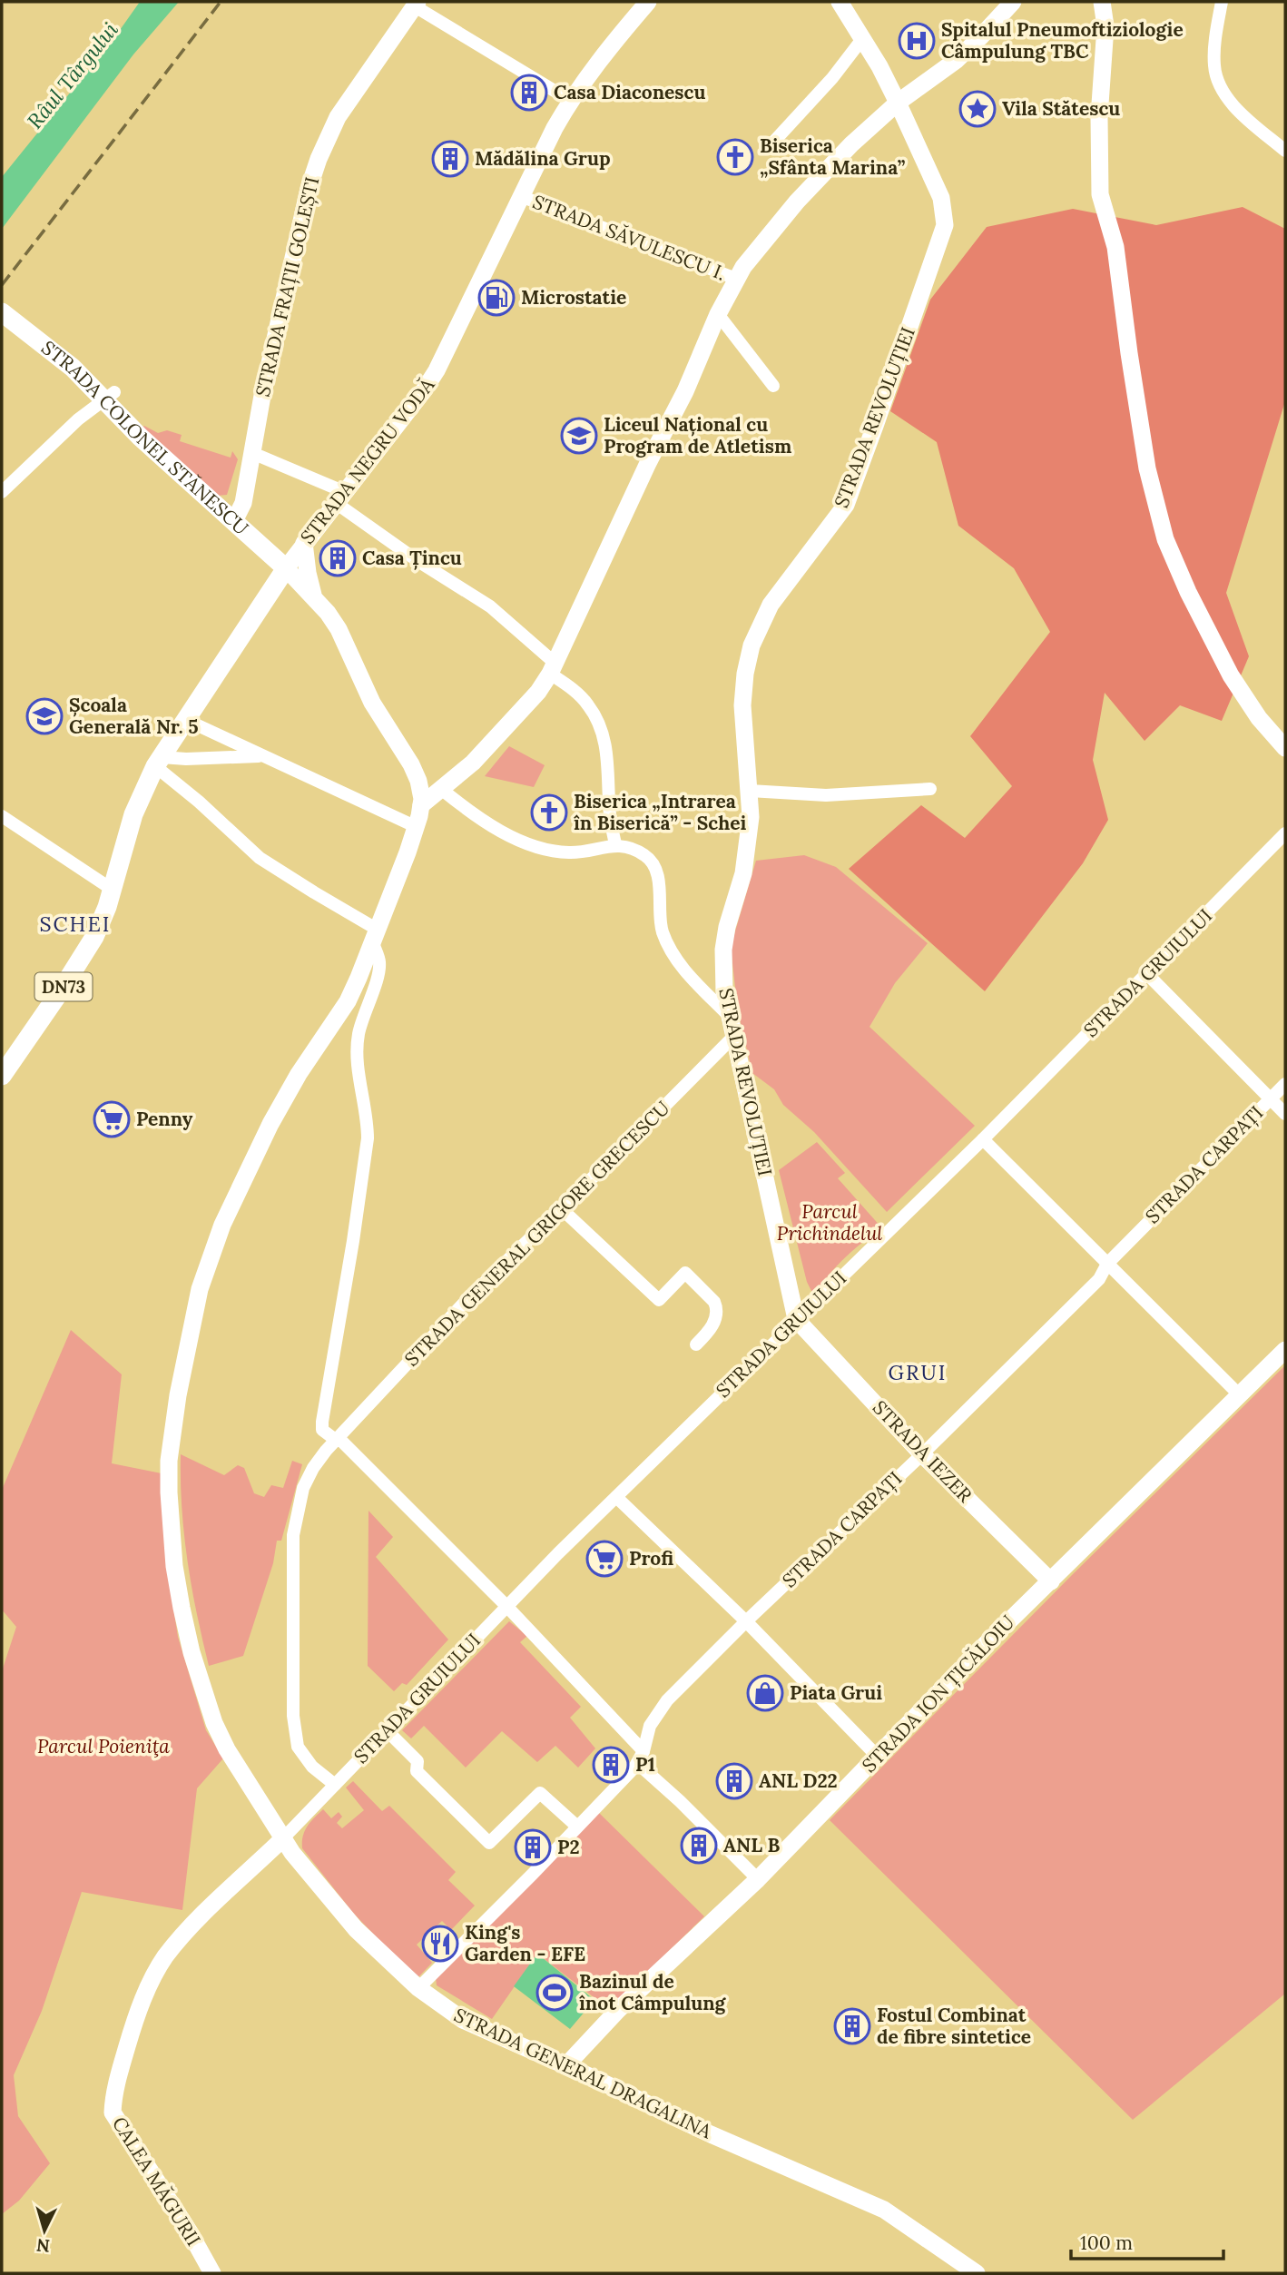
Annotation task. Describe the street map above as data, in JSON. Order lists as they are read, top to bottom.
{
  "streets": {
    "main road": [
      "STRADA FRAȚII GOLEȘTI",
      "STRADA REVOLUȚIEI",
      "STRADA COLONEL STĂNESCU",
      "STRADA NEGRU VODĂ",
      "DN73",
      "STRADA IEZER",
      "STRADA ION ȚICĂLOIU",
      "STRADA GENERAL DRAGALINA",
      "CALEA MĂGURII"
    ],
    "street": [
      "STRADA SĂVULESCU I.",
      "STRADA GRUIULUI",
      "STRADA CARPAȚI",
      "STRADA GENERAL GRIGORE GRECESCU"
    ]
  },
  "crossings": [
    ["STRADA SĂVULESCU I.", "STRADA NEGRU VODĂ"],
    ["STRADA FRAȚII GOLEȘTI", "STRADA COLONEL STĂNESCU"],
    ["STRADA REVOLUȚIEI", "STRADA GRUIULUI"],
    ["STRADA REVOLUȚIEI", "STRADA GENERAL GRIGORE GRECESCU"],
    ["STRADA REVOLUȚIEI", "STRADA IEZER"],
    ["STRADA COLONEL STĂNESCU", "STRADA NEGRU VODĂ"],
    ["STRADA COLONEL STĂNESCU", "STRADA GENERAL DRAGALINA"],
    ["STRADA NEGRU VODĂ", "DN73"],
    ["STRADA NEGRU VODĂ", "STRADA GENERAL DRAGALINA"],
    ["STRADA GRUIULUI", "STRADA GENERAL GRIGORE GRECESCU"],
    ["STRADA GRUIULUI", "STRADA IEZER"],
    ["STRADA GRUIULUI", "STRADA GENERAL DRAGALINA"],
    ["STRADA GRUIULUI", "CALEA MĂGURII"],
    ["STRADA CARPAȚI", "STRADA IEZER"],
    ["STRADA CARPAȚI", "STRADA GENERAL DRAGALINA"],
    ["STRADA IEZER", "STRADA ION ȚICĂLOIU"],
    ["STRADA ION ȚICĂLOIU", "STRADA GENERAL DRAGALINA"],
    ["STRADA GENERAL DRAGALINA", "CALEA MĂGURII"]
  ],
  "districts": ["SCHEI", "GRUI"],
  "water": ["Râul Târgului"],
  "parks": ["Parcul Prichindelul", "Parcul Poieniţa"],
  "places": {
    "hospital": ["Spitalul Pneumoftiziologie Câmpulung TBC"],
    "building": [
      "Casa Diaconescu",
      "Mădălina Grup",
      "Casa Țincu",
      "P1",
      "ANL D22",
      "ANL B",
      "P2",
      "Fostul Combinat de fibre sintetice"
    ],
    "place": ["Vila Stătescu"],
    "church": ["Biserica „Sfânta Marina”", "Biserica „Intrarea în Biserică” - Schei"],
    "fuel station": ["Microstatie"],
    "school or university": ["Liceul Național cu Program de Atletism", "Școala Generală Nr. 5"],
    "supermarket": ["Penny", "Profi"],
    "shop": ["Piata Grui"],
    "restaurant": ["King's Garden - EFE"],
    "sports": ["Bazinul de înot Câmpulung"]
  },
  "scale_bar": "100 m",
  "north": "bottom"
}
